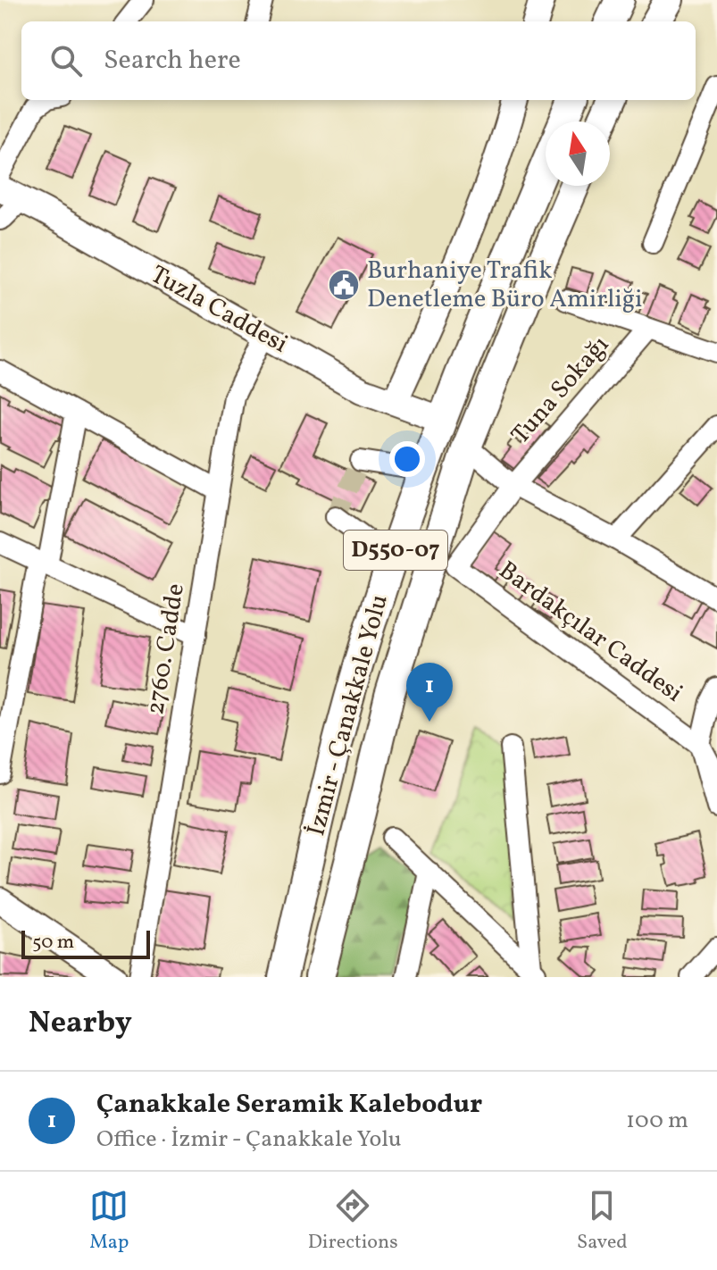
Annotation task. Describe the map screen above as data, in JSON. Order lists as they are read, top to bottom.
{
  "streets": {
    "highway": ["D550-07", "İzmir - Çanakkale Yolu"],
    "main road": ["Tuzla Caddesi"],
    "street": ["Tuna Sokağı", "Bardakçılar Caddesi", "2760. Cadde"]
  },
  "crossings": [
    ["Tuzla Caddesi", "2760. Cadde"],
    ["Tuzla Caddesi", "İzmir - Çanakkale Yolu"],
    ["Tuna Sokağı", "Bardakçılar Caddesi"]
  ],
  "places": {
    "public building": ["Burhaniye Trafik Denetleme Büro Amirliği"]
  },
  "scale_bar": "50 m",
  "north": "top",
  "page": {
    "search": "Search here",
    "pins": "1",
    "scale": "50 m",
    "heading": "Nearby",
    "list": [
      {
        "mark": "1",
        "name": "Çanakkale Seramik Kalebodur",
        "note": "Office · İzmir - Çanakkale Yolu",
        "value": "100 m"
      }
    ],
    "nav": ["Map", "Directions", "Saved"]
  }
}
